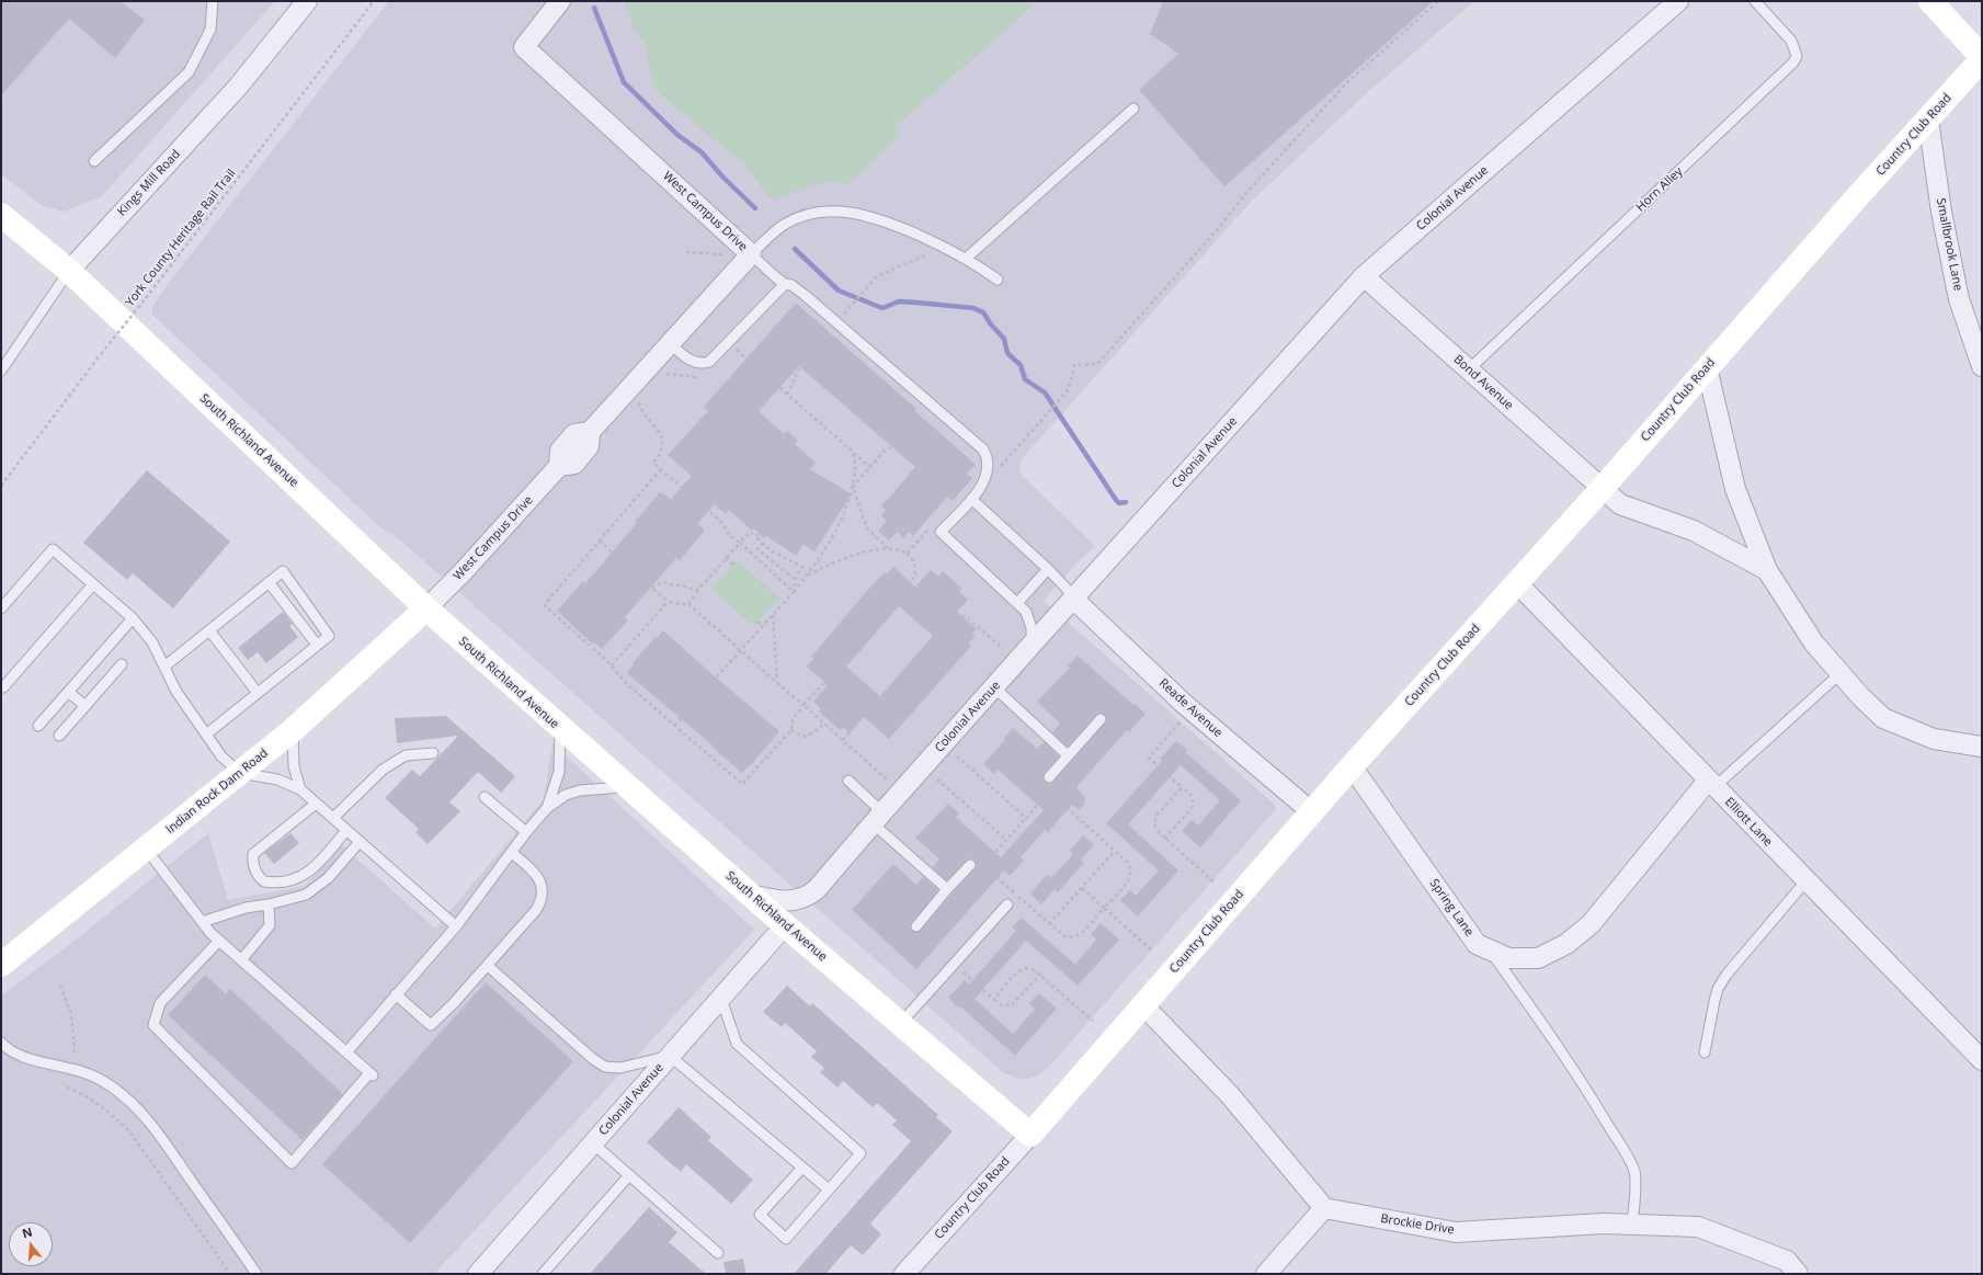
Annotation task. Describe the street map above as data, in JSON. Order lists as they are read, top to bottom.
{
  "streets": {
    "main road": ["Country Club Road", "South Richland Avenue", "Indian Rock Dam Road"],
    "street": [
      "Kings Mill Road",
      "Colonial Avenue",
      "West Campus Drive",
      "Smallbrook Lane",
      "Bond Avenue",
      "Reade Avenue",
      "Elliott Lane",
      "Spring Lane",
      "Brockie Drive"
    ],
    "lane": ["Horn Alley"],
    "path": ["York County Heritage Rail Trail"]
  },
  "crossings": [
    ["Country Club Road", "Smallbrook Lane"],
    ["Country Club Road", "Bond Avenue"],
    ["Country Club Road", "South Richland Avenue"],
    ["Country Club Road", "Reade Avenue"],
    ["Country Club Road", "Elliott Lane"],
    ["Country Club Road", "Spring Lane"],
    ["Kings Mill Road", "South Richland Avenue"],
    ["Horn Alley", "Bond Avenue"],
    ["Colonial Avenue", "Bond Avenue"],
    ["Colonial Avenue", "South Richland Avenue"],
    ["Colonial Avenue", "Reade Avenue"],
    ["West Campus Drive", "South Richland Avenue"],
    ["West Campus Drive", "Indian Rock Dam Road"],
    ["South Richland Avenue", "Indian Rock Dam Road"],
    ["Elliott Lane", "Spring Lane"]
  ],
  "north": "top"
}
